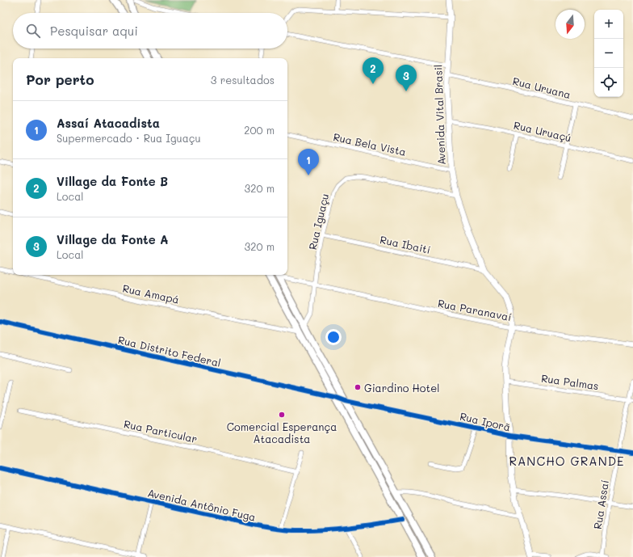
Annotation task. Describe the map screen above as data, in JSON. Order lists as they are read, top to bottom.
{
  "streets": {
    "main road": ["Avenida Vital Brasil"],
    "street": [
      "Rua Uruana",
      "Rua Uruaçú",
      "Rua Bela Vista",
      "Rua Iguaçu",
      "Rua Ibaití",
      "Rua Amapá",
      "Rua Paranavaí",
      "Rua Distrito Federal",
      "Rua Palmas",
      "Rua Iporã",
      "Rua Particular",
      "Avenida Antônio Fuga",
      "Rua Assaí"
    ]
  },
  "crossings": [
    ["Rua Uruana", "Avenida Vital Brasil"],
    ["Avenida Vital Brasil", "Rua Uruaçú"],
    ["Avenida Vital Brasil", "Rua Bela Vista"],
    ["Avenida Vital Brasil", "Rua Iguaçu"],
    ["Avenida Vital Brasil", "Rua Ibaití"],
    ["Avenida Vital Brasil", "Rua Paranavaí"],
    ["Avenida Vital Brasil", "Rua Palmas"],
    ["Avenida Vital Brasil", "Rua Iporã"],
    ["Rua Iguaçu", "Rua Ibaití"],
    ["Rua Iguaçu", "Rua Paranavaí"],
    ["Rua Distrito Federal", "Rua Iporã"],
    ["Rua Palmas", "Rua Assaí"],
    ["Rua Iporã", "Rua Assaí"]
  ],
  "districts": ["RANCHO GRANDE"],
  "places": ["Giardino Hotel", "Comercial Esperança Atacadista"],
  "north": "bottom",
  "page": {
    "map_buttons": ["+", "−"],
    "search": "Pesquisar aqui",
    "pins": ["2", "3", "1"],
    "heading": ["Por perto", "3 resultados"],
    "list": [
      {
        "mark": "1",
        "name": "Assaí Atacadista",
        "note": "Supermercado · Rua Iguaçu",
        "value": "200 m"
      },
      {
        "mark": "2",
        "name": "Village da Fonte B",
        "note": "Local",
        "value": "320 m"
      },
      {
        "mark": "3",
        "name": "Village da Fonte A",
        "note": "Local",
        "value": "320 m"
      }
    ]
  }
}
